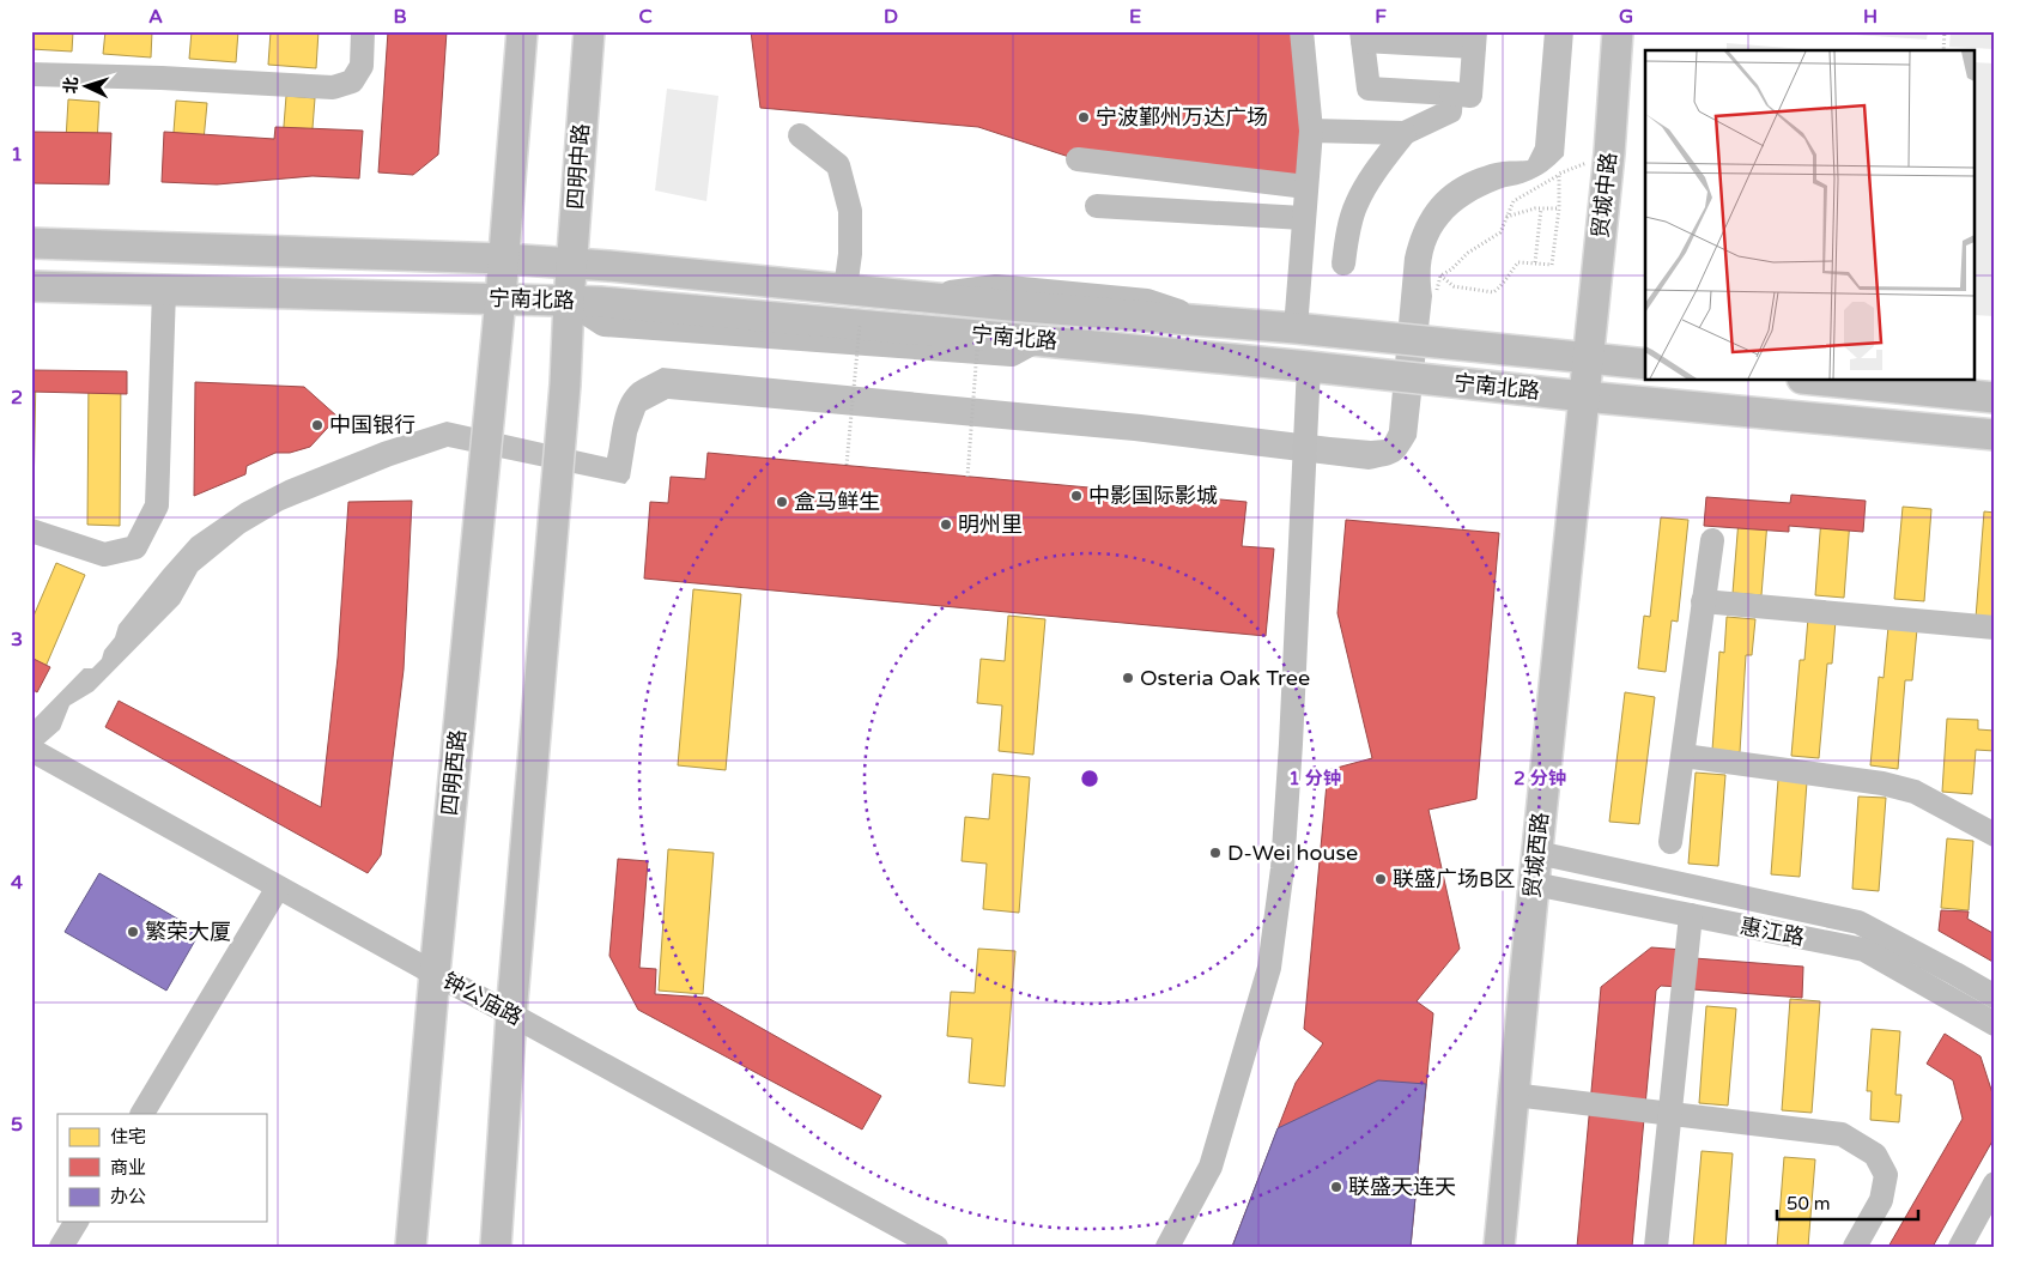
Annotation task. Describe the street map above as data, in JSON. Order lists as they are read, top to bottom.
{
  "streets": {
    "main road": [
      "四明中路",
      "贸城中路",
      "宁南北路",
      "四明西路",
      "贸城西路"
    ],
    "street": ["惠江路", "钟公庙路"]
  },
  "crossings": [
    ["四明中路", "宁南北路"],
    ["贸城中路", "宁南北路"],
    ["贸城中路", "贸城西路"],
    ["宁南北路", "四明西路"],
    ["宁南北路", "贸城西路"],
    ["四明西路", "钟公庙路"],
    ["贸城西路", "惠江路"]
  ],
  "places": [
    "宁波鄞州万达广场",
    "中国银行",
    "中影国际影城",
    "盒马鲜生",
    "明州里",
    "Osteria Oak Tree",
    "D-Wei house",
    "联盛广场B区",
    "繁荣大厦",
    "联盛天连天"
  ],
  "legend": ["住宅", "商业", "办公"],
  "scale_bar": "50 m",
  "north": "left",
  "grid": {
    "columns": [
      "A",
      "B",
      "C",
      "D",
      "E",
      "F",
      "G",
      "H"
    ],
    "rows": [
      "1",
      "2",
      "3",
      "4",
      "5"
    ]
  },
  "rings": ["1 分钟", "2 分钟"]
}
